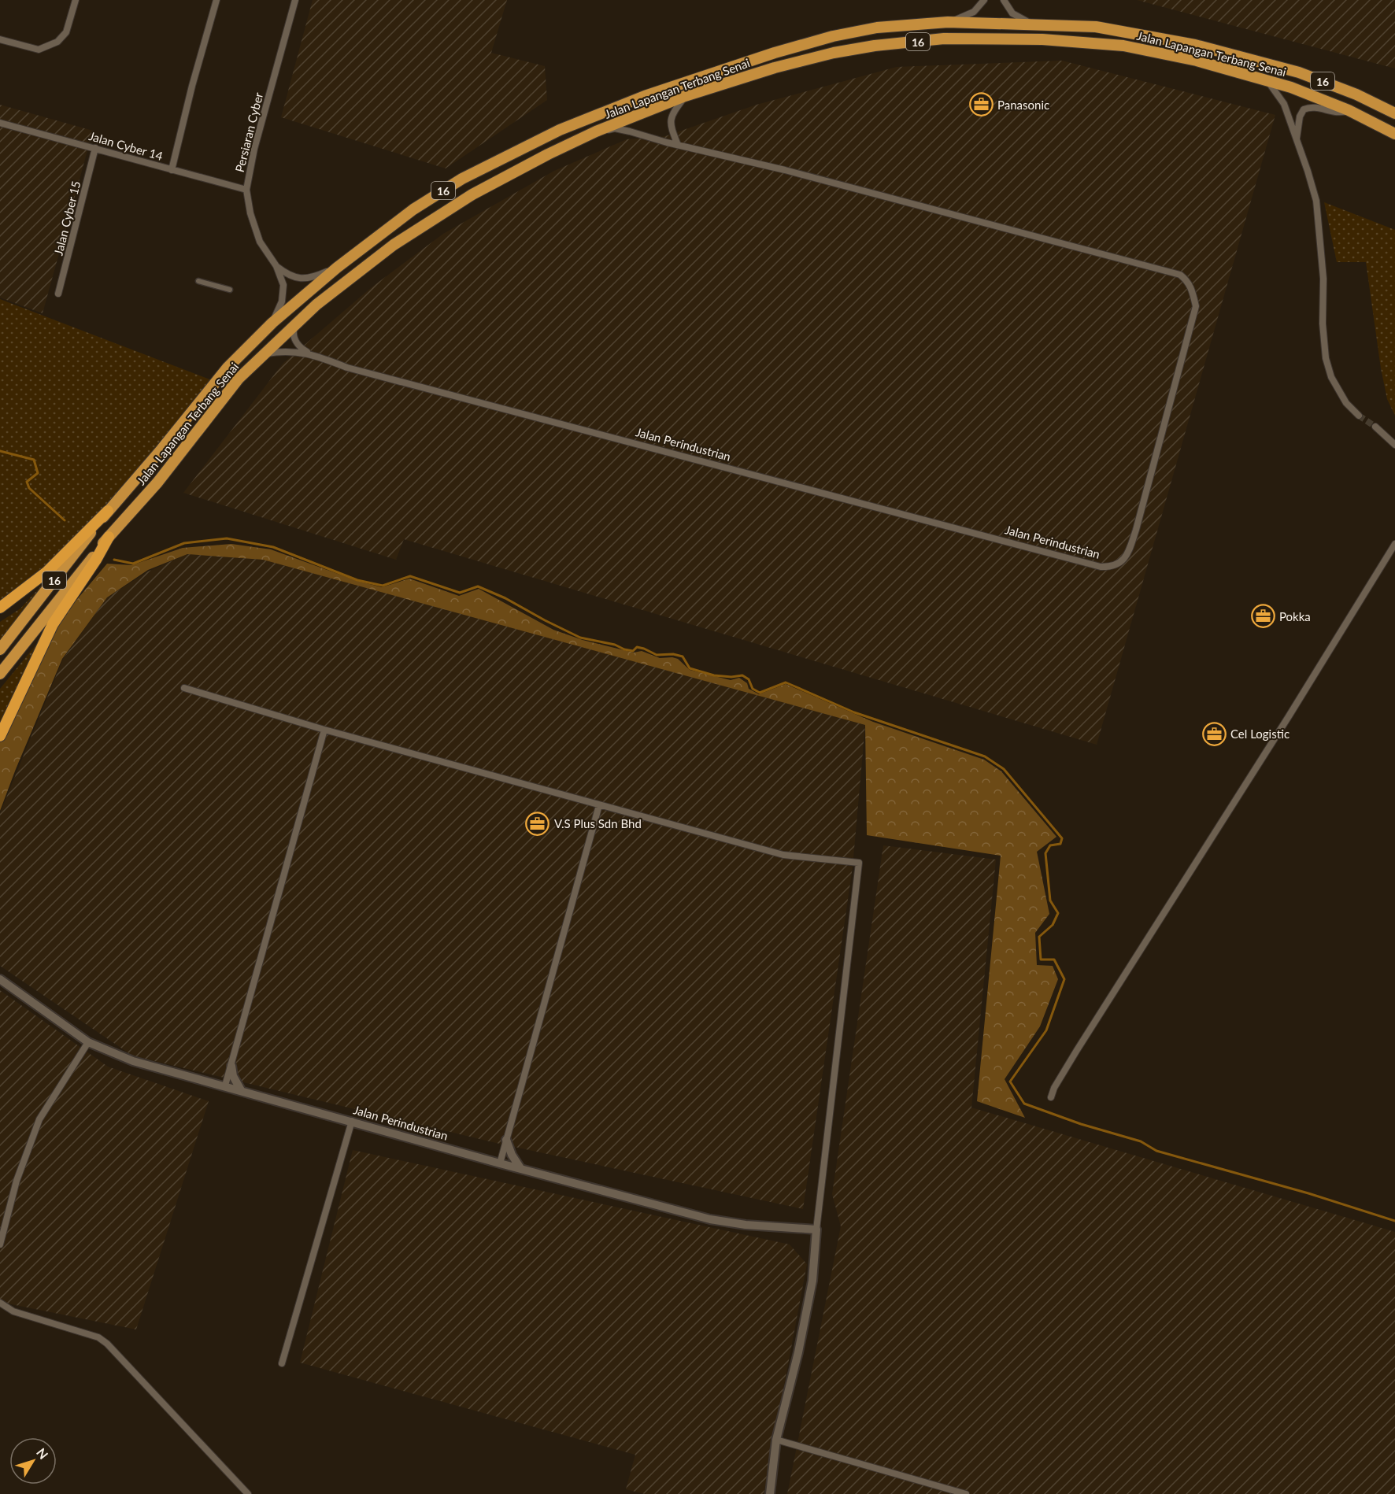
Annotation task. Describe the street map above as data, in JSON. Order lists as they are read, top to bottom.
{
  "streets": {
    "highway": ["16", "Jalan Lapangan Terbang Senai"],
    "main road": ["Jalan Perindustrian"],
    "street": ["Persiaran Cyber", "Jalan Cyber 14", "Jalan Cyber 15"]
  },
  "crossings": [
    ["Jalan Lapangan Terbang Senai", "Persiaran Cyber"],
    ["Jalan Lapangan Terbang Senai", "Jalan Perindustrian"],
    ["Persiaran Cyber", "Jalan Cyber 14"],
    ["Jalan Cyber 14", "Jalan Cyber 15"]
  ],
  "places": {
    "office": [
      "Panasonic",
      "Pokka",
      "Cel Logistic",
      "V.S Plus Sdn Bhd"
    ]
  },
  "north": "top right"
}
